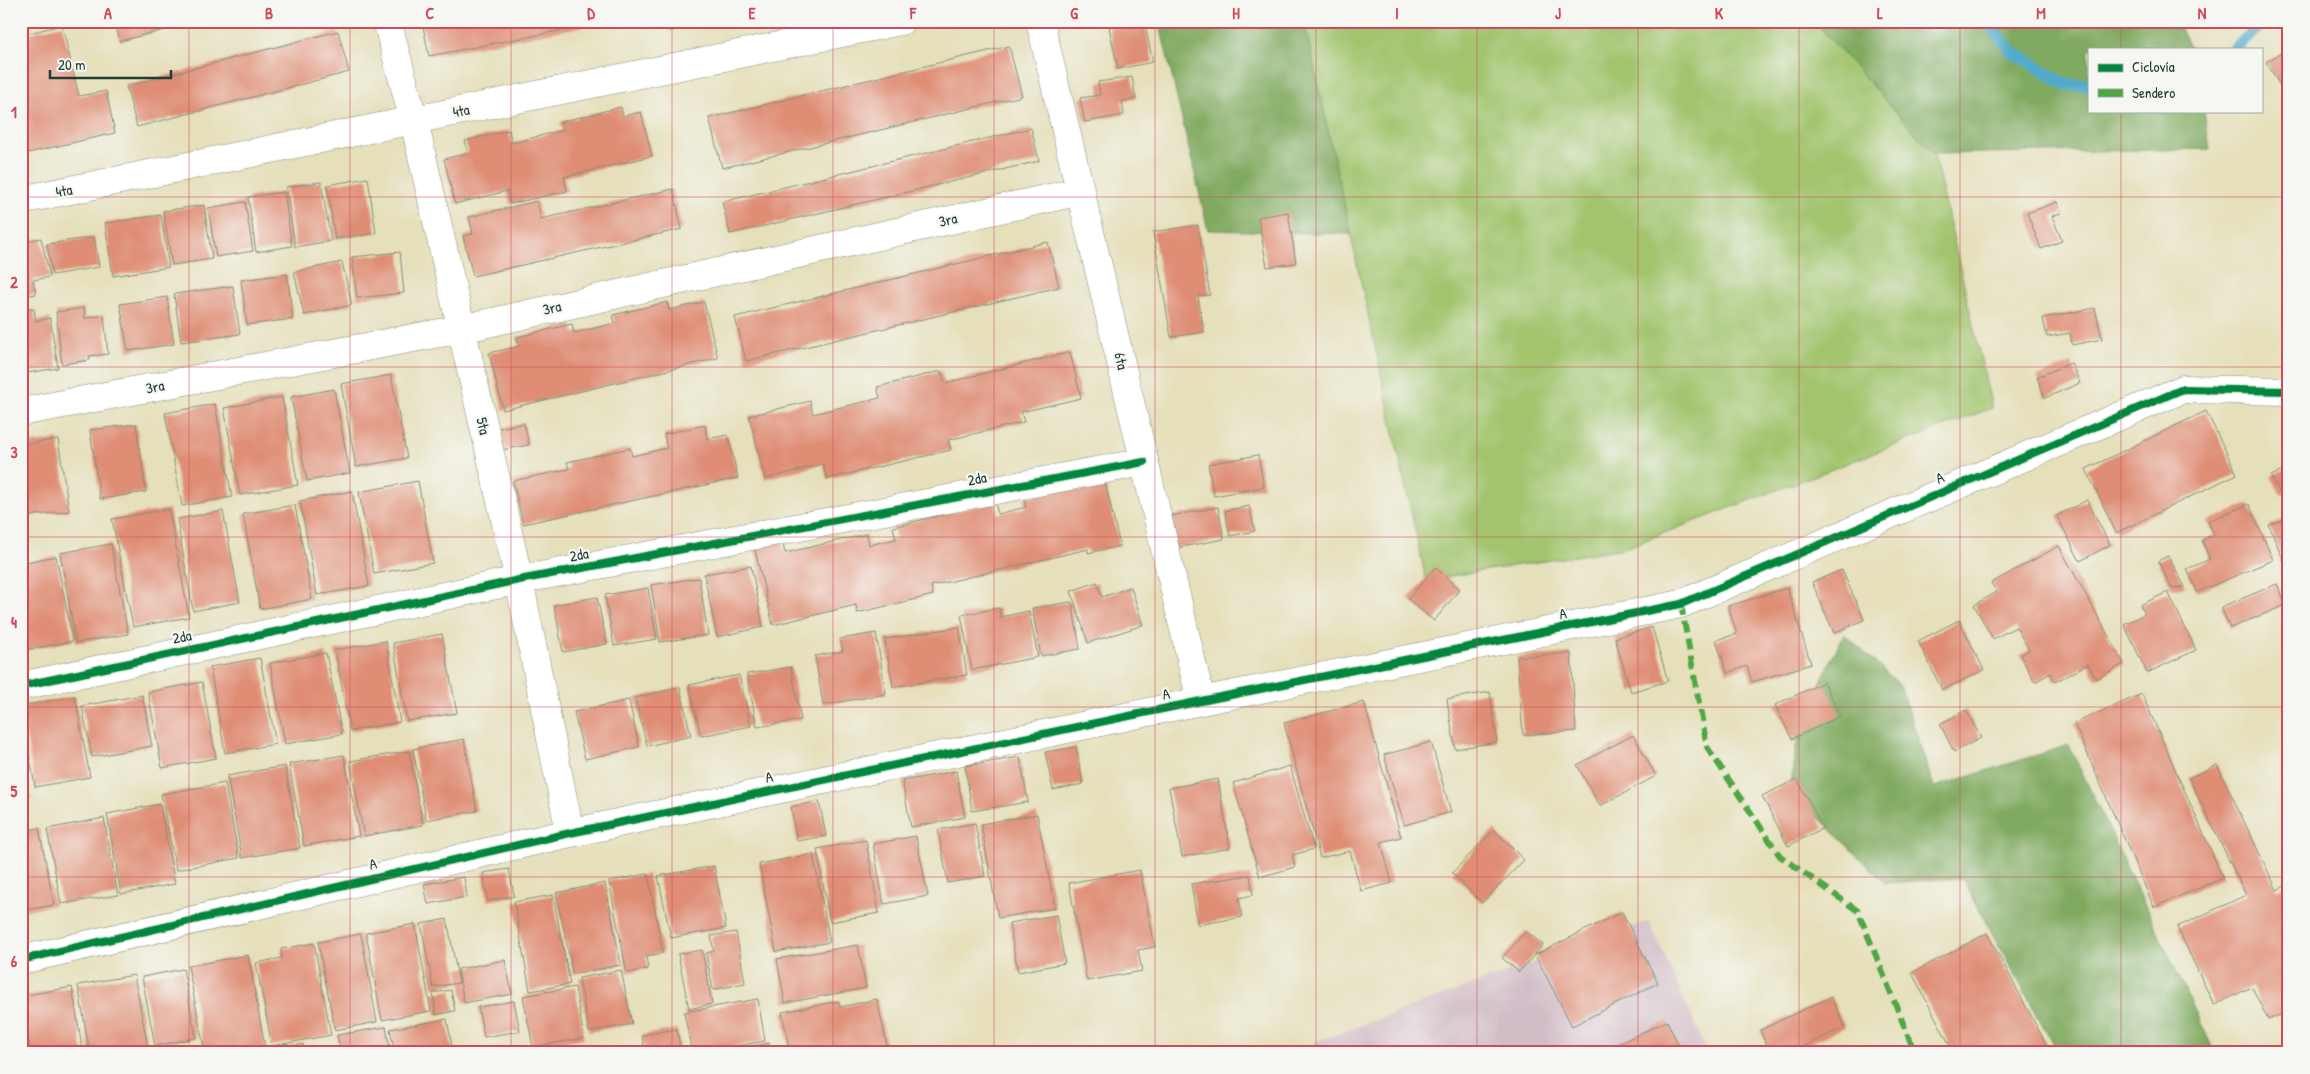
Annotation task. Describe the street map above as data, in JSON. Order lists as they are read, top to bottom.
{
  "streets": {
    "street": [
      "4ta",
      "3ra",
      "6ta",
      "5ta",
      "A",
      "2da"
    ]
  },
  "crossings": [
    ["4ta", "5ta"],
    ["3ra", "6ta"],
    ["3ra", "5ta"],
    ["6ta", "A"],
    ["6ta", "2da"],
    ["5ta", "A"],
    ["5ta", "2da"]
  ],
  "legend": ["Ciclovía", "Sendero"],
  "scale_bar": "20 m",
  "grid": {
    "columns": [
      "A",
      "B",
      "C",
      "D",
      "E",
      "F",
      "G",
      "H",
      "I",
      "J",
      "K",
      "L",
      "M",
      "N"
    ],
    "rows": [
      "1",
      "2",
      "3",
      "4",
      "5",
      "6"
    ]
  }
}
